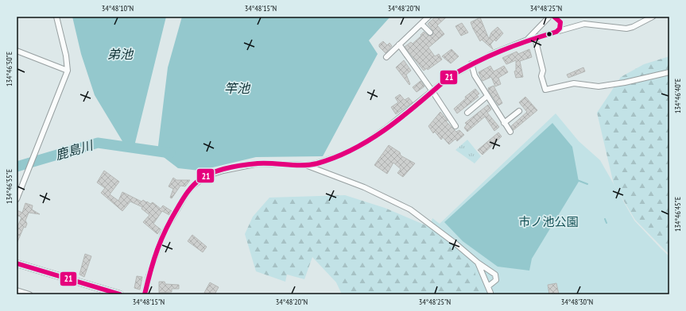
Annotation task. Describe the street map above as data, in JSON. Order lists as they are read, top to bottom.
{
  "water": ["弟池", "竿池", "鹿島川"],
  "parks": ["市ノ池公園"],
  "lines": ["transit line 21"],
  "coordinates": [
    "34°48'10\"N",
    "34°48'15\"N",
    "34°48'20\"N",
    "34°48'25\"N",
    "134°46'50\"E",
    "134°46'40\"E",
    "134°46'55\"E",
    "134°46'45\"E",
    "34°48'30\"N"
  ]
}
